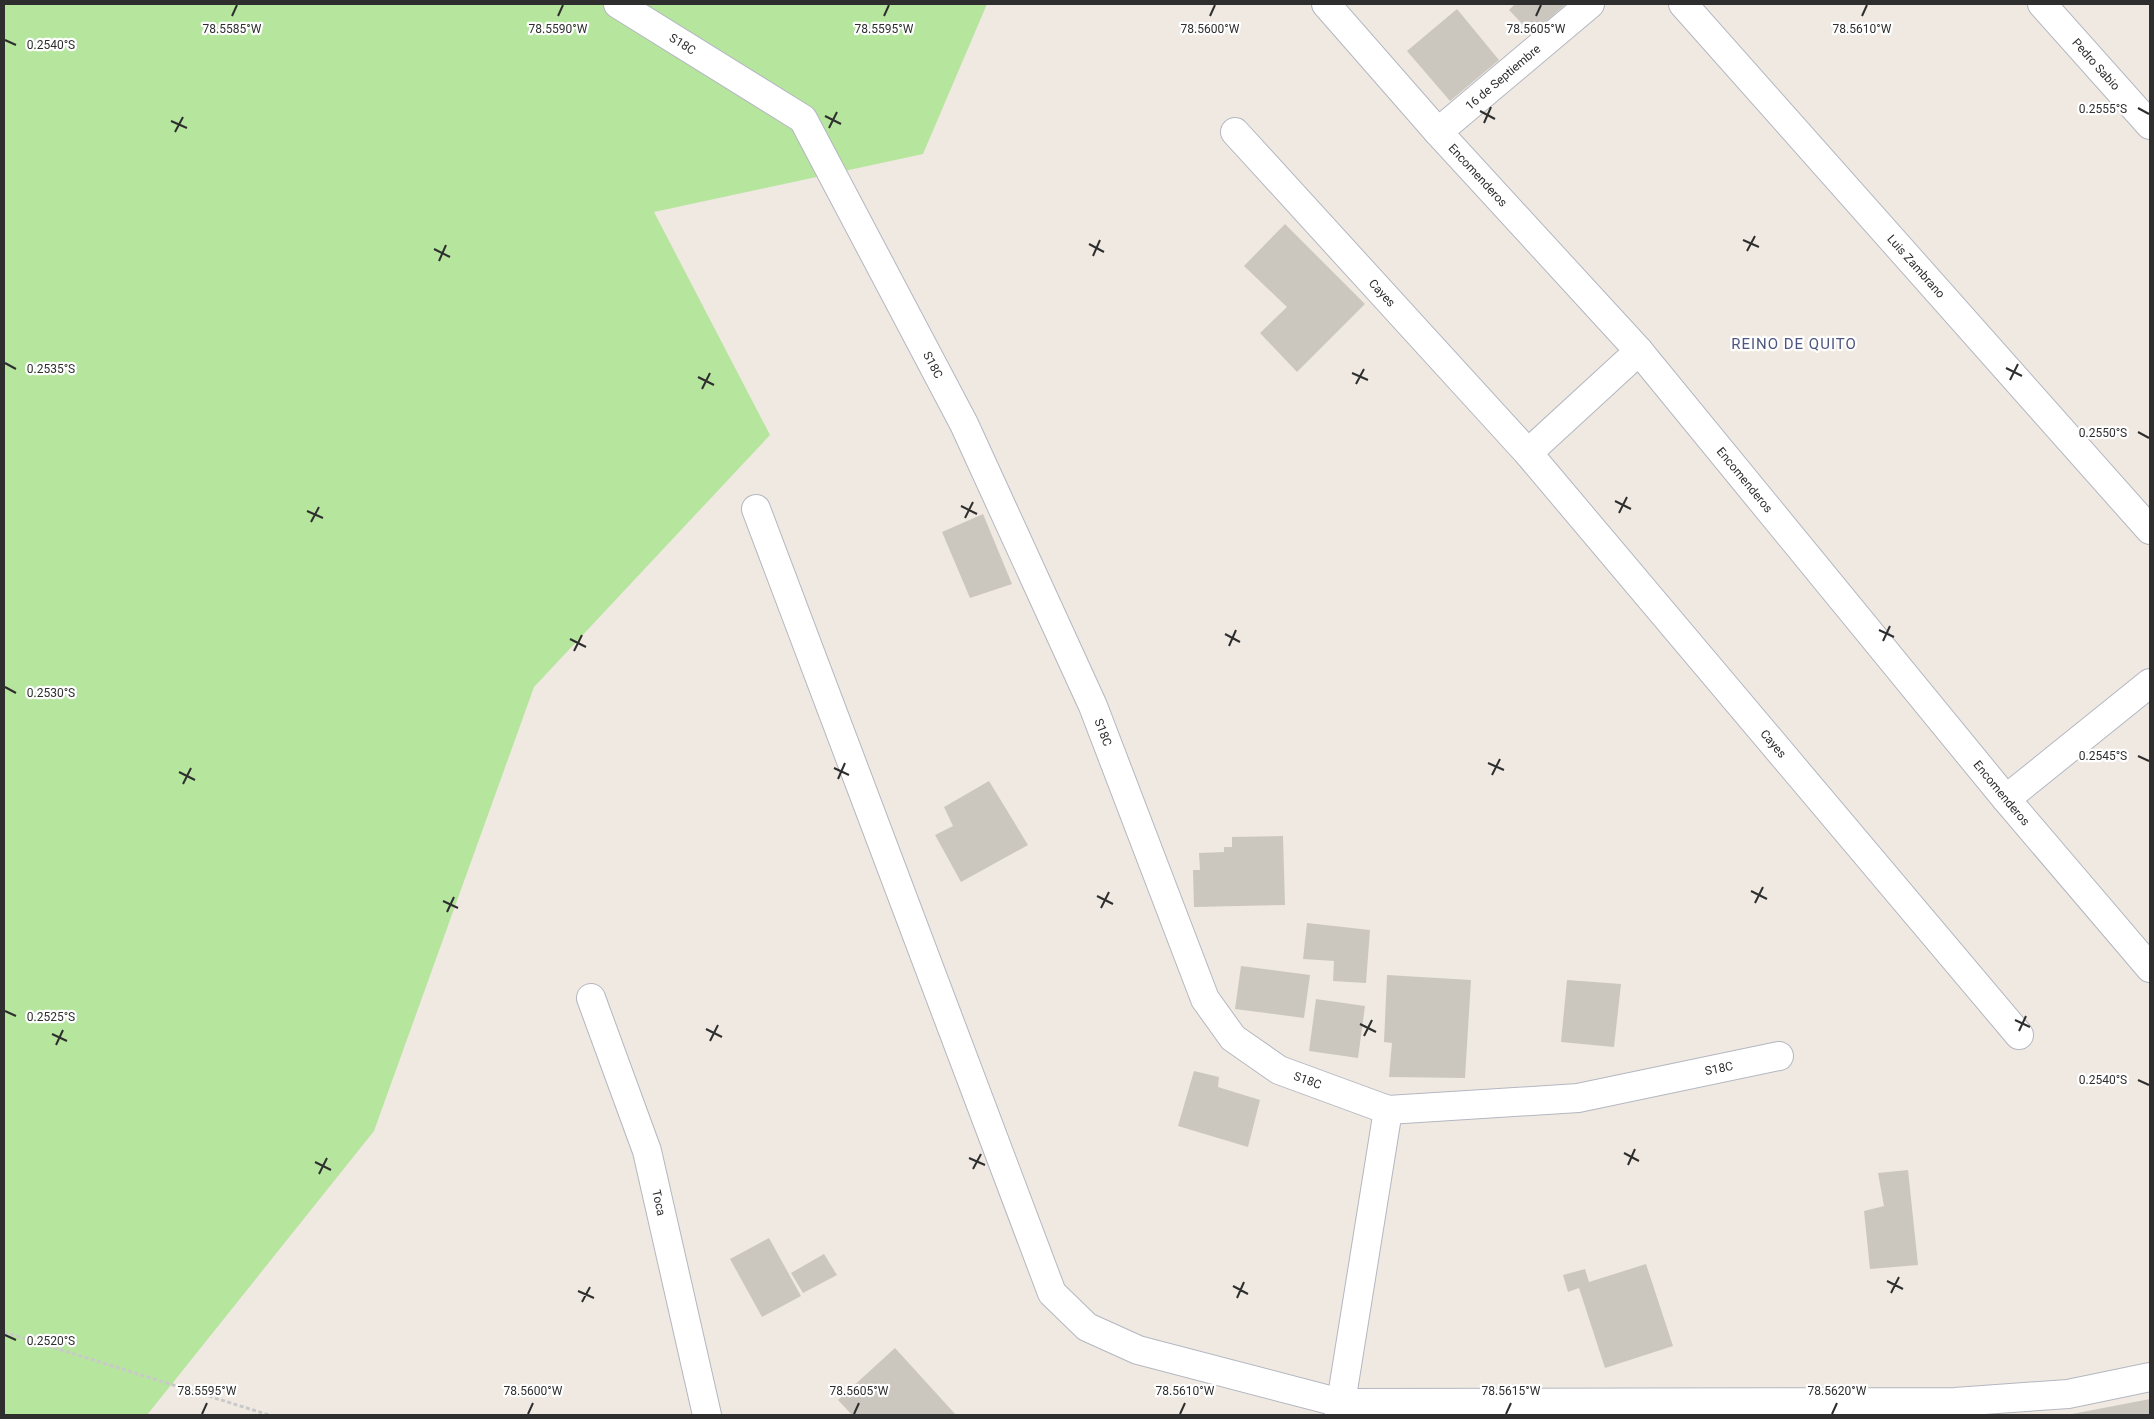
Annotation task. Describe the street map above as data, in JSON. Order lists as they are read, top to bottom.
{
  "streets": {
    "street": [
      "S18C",
      "Pedro Sabio",
      "16 de Septiembre",
      "Encomenderos",
      "Luis Zambrano",
      "Cayes",
      "Toca"
    ]
  },
  "crossings": [
    ["16 de Septiembre", "Encomenderos"]
  ],
  "districts": ["REINO DE QUITO"],
  "coordinates": [
    "78.5585°W",
    "78.5590°W",
    "78.5595°W",
    "78.5600°W",
    "78.5605°W",
    "78.5610°W",
    "0.2540°S",
    "0.2555°S",
    "0.2535°S",
    "0.2550°S",
    "0.2530°S",
    "0.2545°S",
    "0.2525°S",
    "0.2520°S",
    "78.5615°W",
    "78.5620°W"
  ]
}
